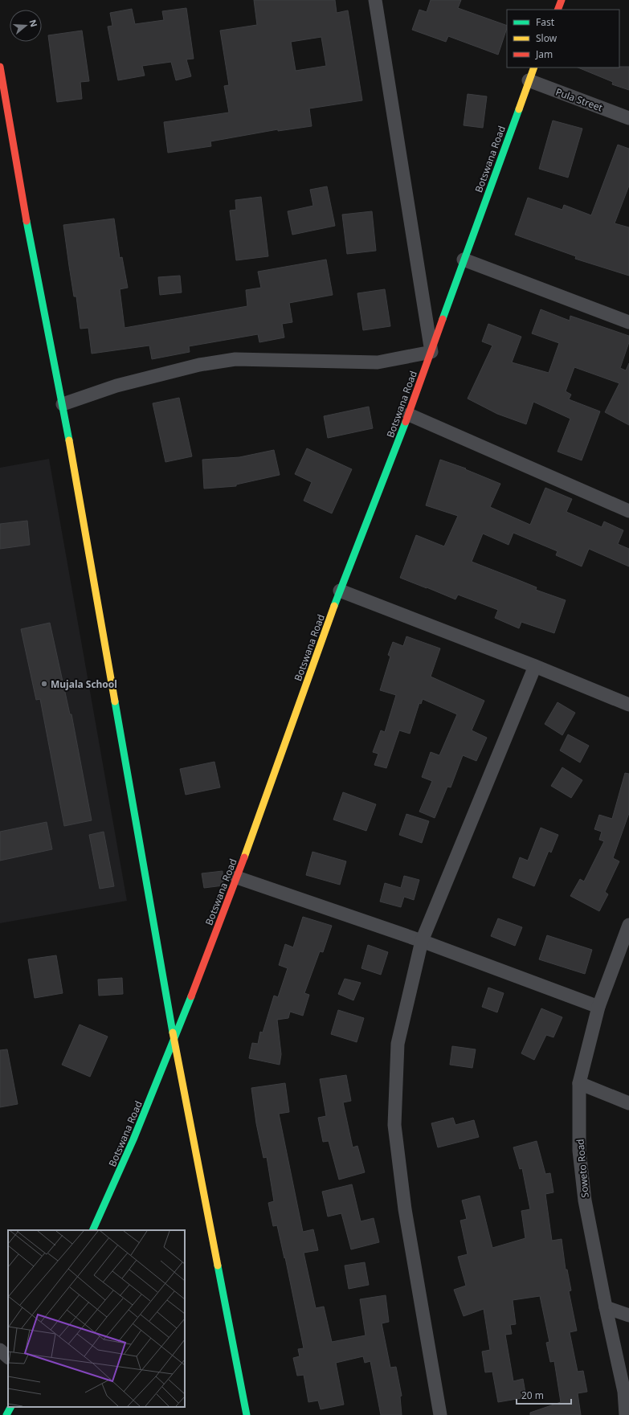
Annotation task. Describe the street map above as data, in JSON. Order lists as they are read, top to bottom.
{
  "streets": {
    "street": ["Pula Street", "Botswana Road", "Soweto Road"]
  },
  "crossings": [
    ["Pula Street", "Botswana Road"]
  ],
  "places": ["Mujala School"],
  "legend": ["Fast", "Slow", "Jam"],
  "scale_bar": "20 m",
  "north": "right"
}
